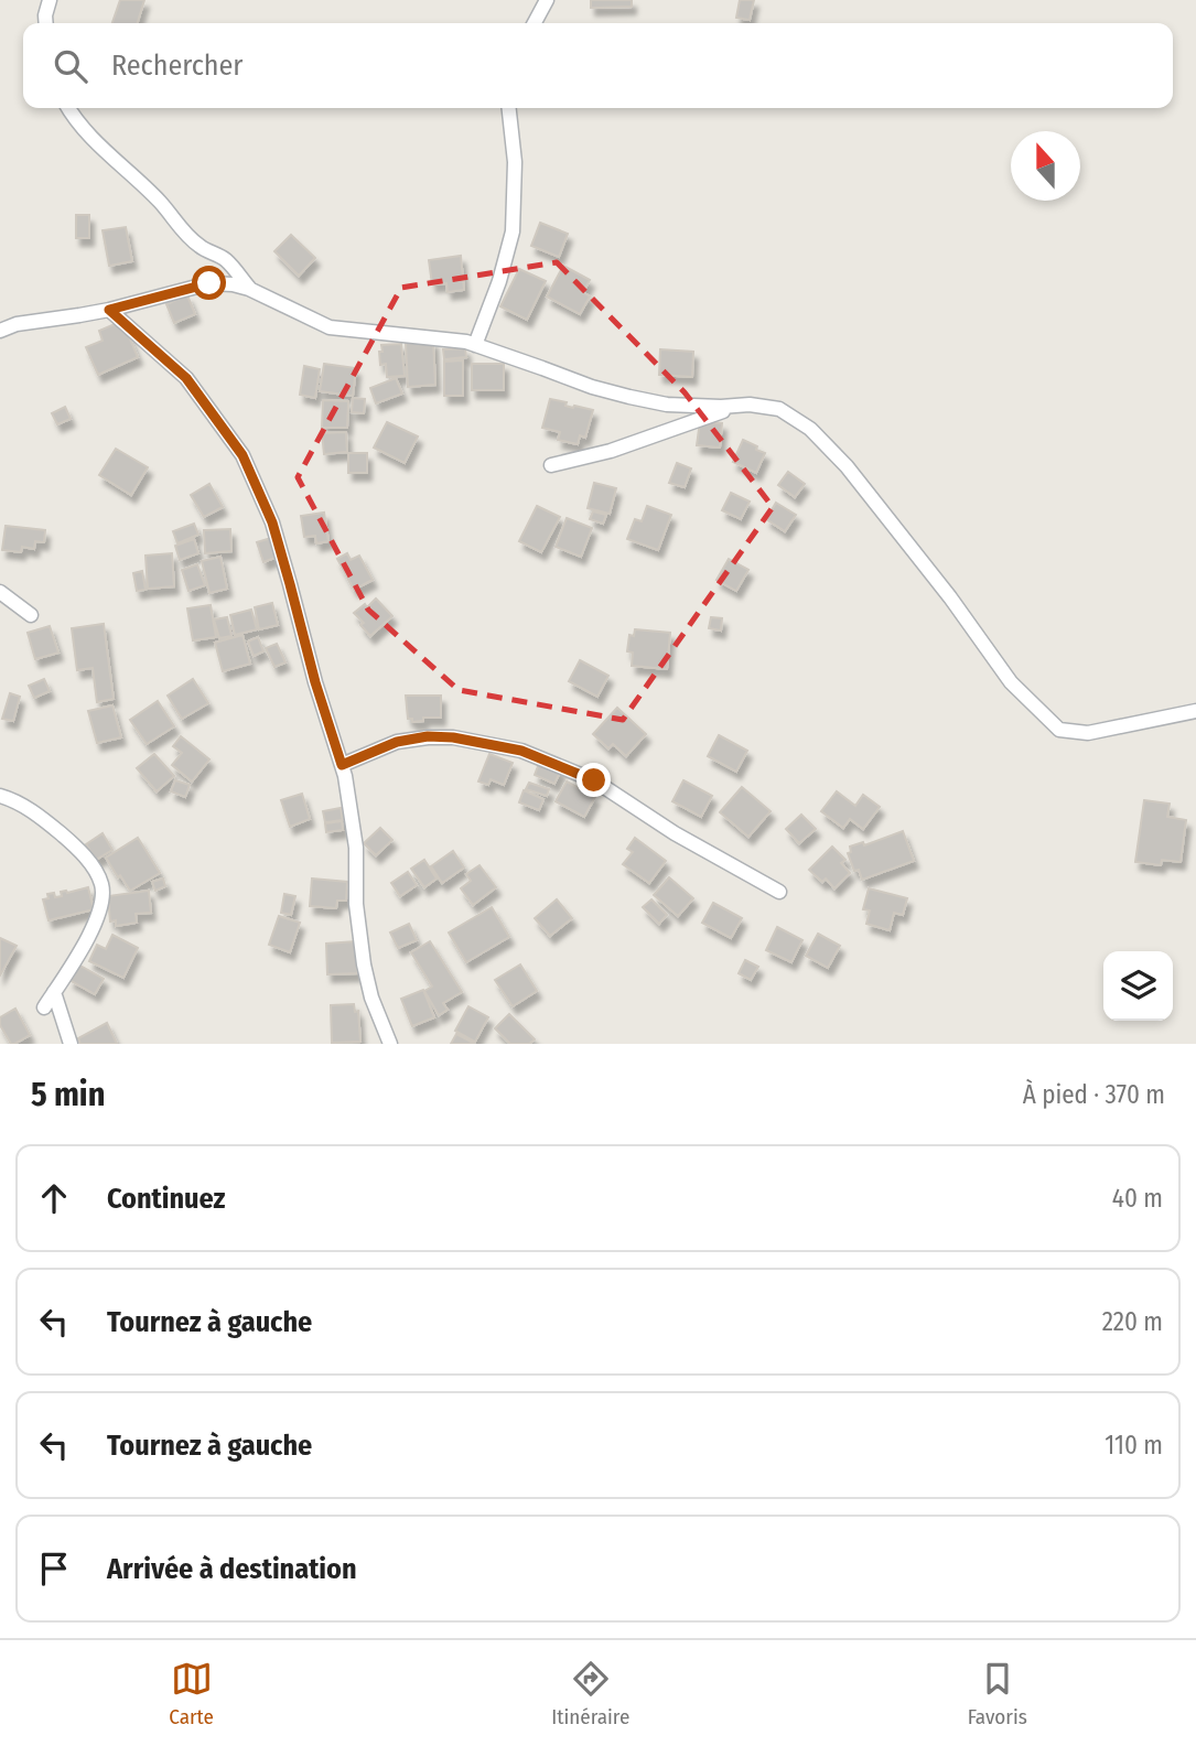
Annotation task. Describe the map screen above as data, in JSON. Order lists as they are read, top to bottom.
{
  "north": "top",
  "page": {
    "search": "Rechercher",
    "heading": ["5 min", "À pied · 370 m"],
    "list": [
      ["Continuez", "40 m"],
      ["Tournez à gauche", "220 m"],
      ["Tournez à gauche", "110 m"],
      "Arrivée à destination"
    ],
    "nav": ["Carte", "Itinéraire", "Favoris"]
  }
}
